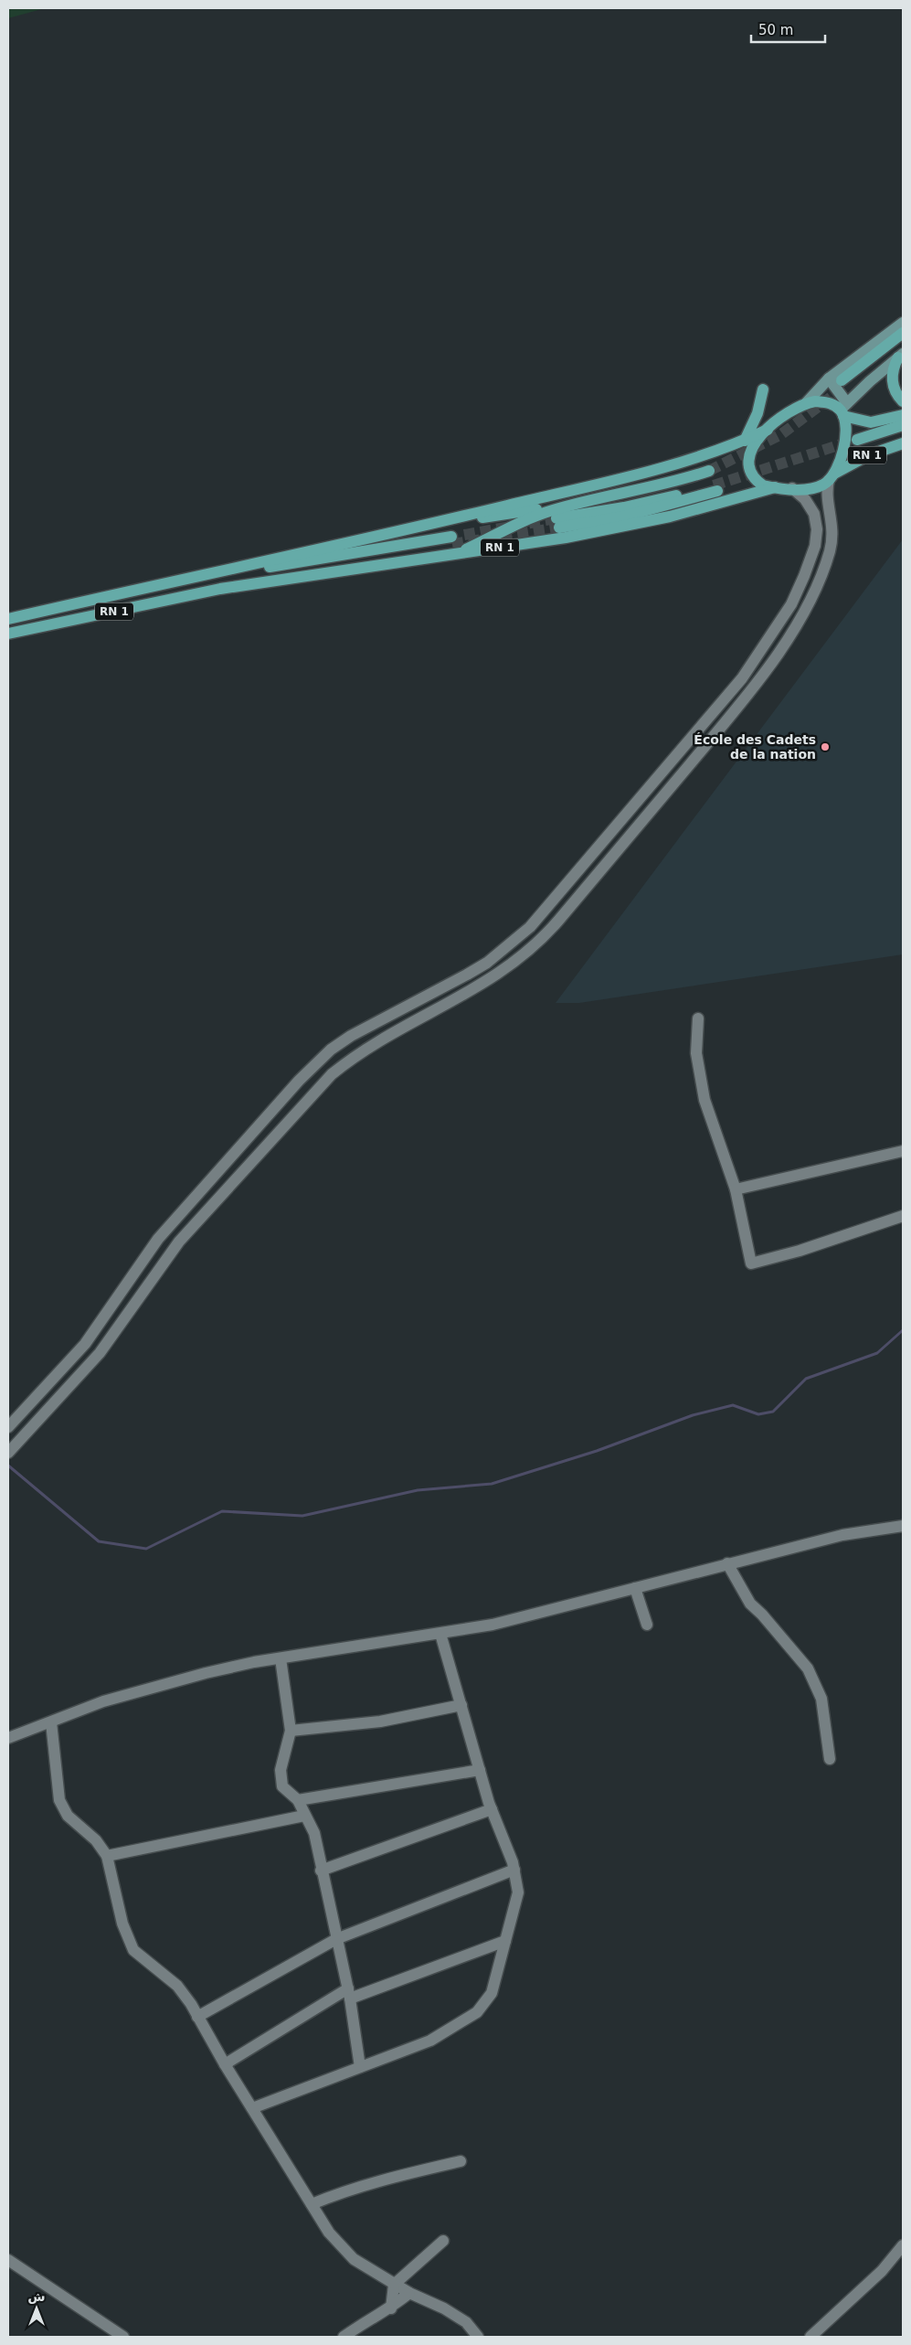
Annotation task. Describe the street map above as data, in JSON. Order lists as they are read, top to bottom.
{
  "streets": {
    "main road": ["RN 1"]
  },
  "places": ["École des Cadets de la nation"],
  "scale_bar": "50 m",
  "north": "top"
}
